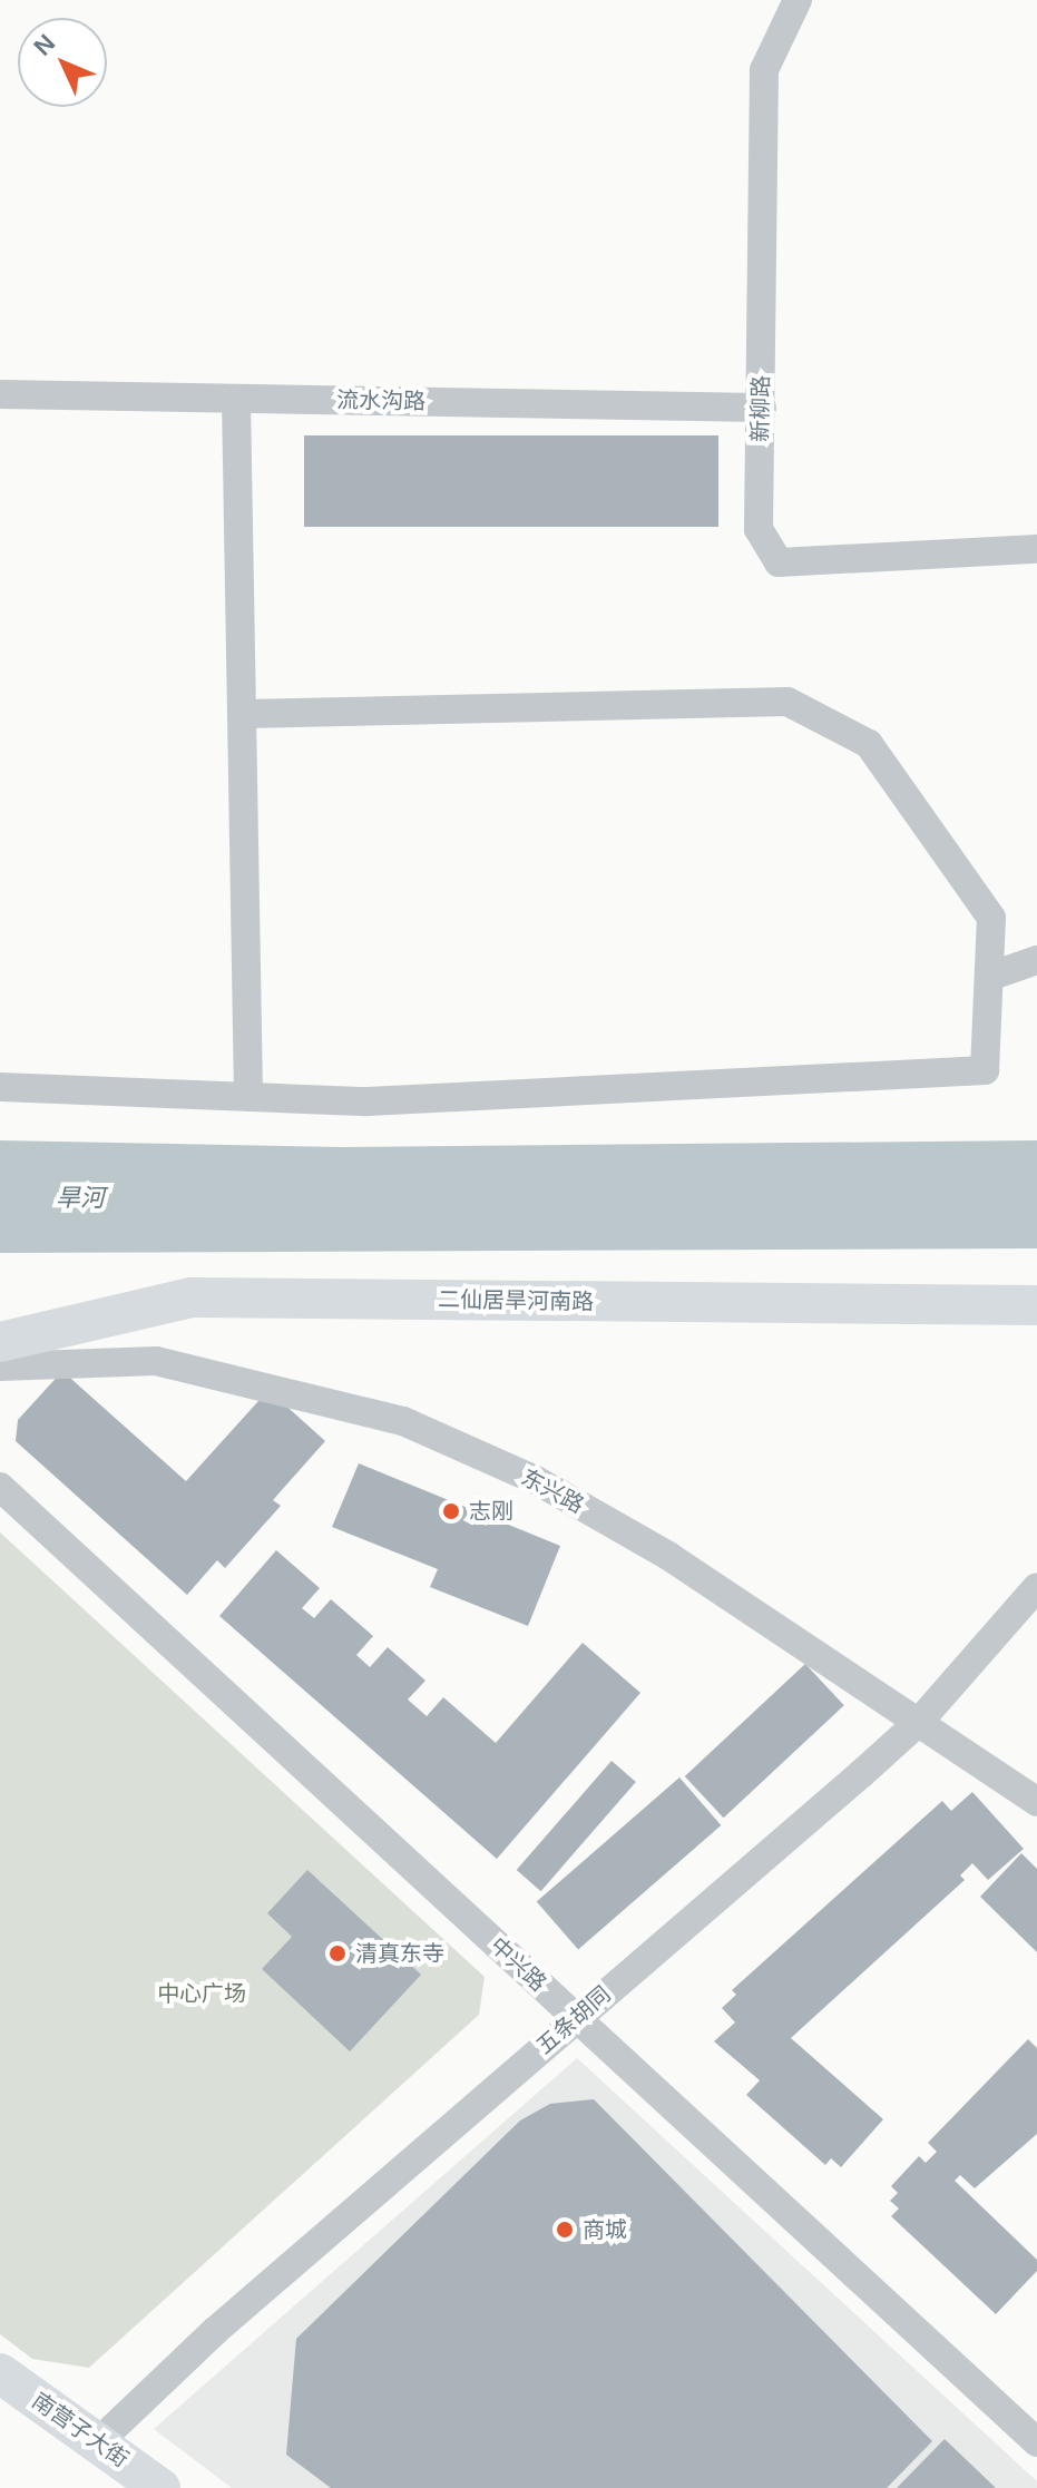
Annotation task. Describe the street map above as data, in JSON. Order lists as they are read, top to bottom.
{
  "streets": {
    "street": [
      "流水沟路",
      "新柳路",
      "二仙居旱河南路",
      "东兴路",
      "中兴路",
      "五条胡同",
      "南营子大街"
    ]
  },
  "crossings": [
    ["流水沟路", "新柳路"],
    ["东兴路", "五条胡同"],
    ["中兴路", "五条胡同"],
    ["五条胡同", "南营子大街"]
  ],
  "water": ["旱河"],
  "parks": ["中心广场"],
  "places": ["志刚", "清真东寺", "商城"],
  "north": "top left"
}
